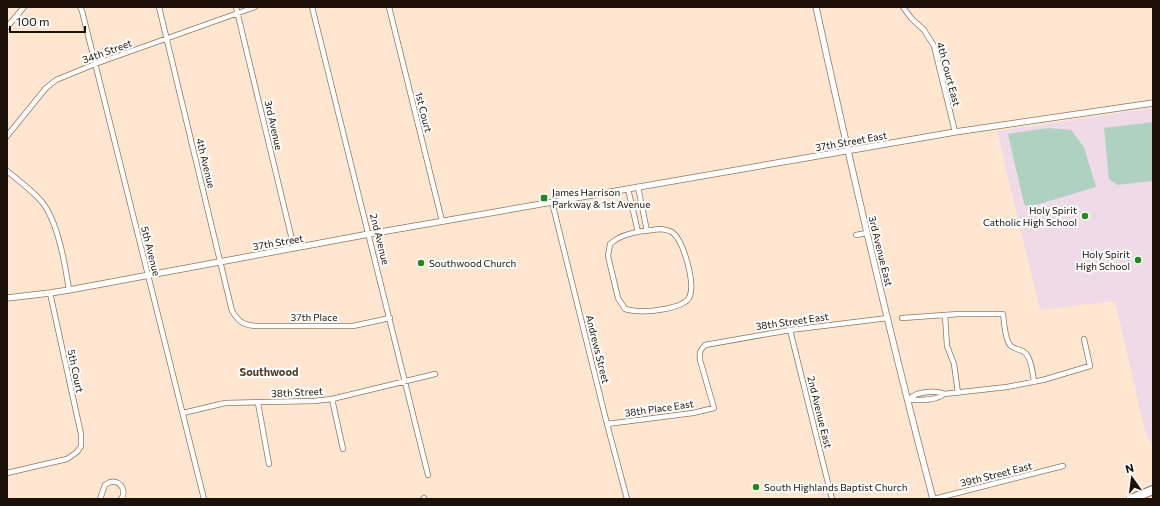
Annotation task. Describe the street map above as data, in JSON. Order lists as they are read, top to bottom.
{
  "streets": {
    "street": [
      "34th Street",
      "4th Court East",
      "1st Court",
      "3rd Avenue",
      "37th Street East",
      "4th Avenue",
      "2nd Avenue",
      "37th Street",
      "5th Avenue",
      "3rd Avenue East",
      "37th Place",
      "38th Street East",
      "Andrews Street",
      "5th Court",
      "38th Street",
      "38th Place East",
      "2nd Avenue East",
      "39th Street East"
    ]
  },
  "crossings": [
    ["34th Street", "3rd Avenue"],
    ["34th Street", "4th Avenue"],
    ["34th Street", "5th Avenue"],
    ["4th Court East", "37th Street East"],
    ["1st Court", "37th Street"],
    ["3rd Avenue", "37th Street"],
    ["37th Street East", "37th Street"],
    ["37th Street East", "3rd Avenue East"],
    ["37th Street East", "Andrews Street"],
    ["4th Avenue", "37th Street"],
    ["4th Avenue", "37th Place"],
    ["2nd Avenue", "37th Street"],
    ["2nd Avenue", "37th Place"],
    ["2nd Avenue", "38th Street"],
    ["37th Street", "5th Avenue"],
    ["37th Street", "Andrews Street"],
    ["37th Street", "5th Court"],
    ["5th Avenue", "38th Street"],
    ["3rd Avenue East", "38th Street East"],
    ["3rd Avenue East", "39th Street East"],
    ["38th Street East", "38th Place East"],
    ["38th Street East", "2nd Avenue East"],
    ["Andrews Street", "38th Place East"]
  ],
  "districts": ["Southwood"],
  "places": {
    "transit": ["James Harrison Parkway & 1st Avenue"],
    "other": [
      "Holy Spirit Catholic High School",
      "Holy Spirit High School",
      "Southwood Church",
      "South Highlands Baptist Church"
    ]
  },
  "scale_bar": "100 m",
  "north": "top"
}
